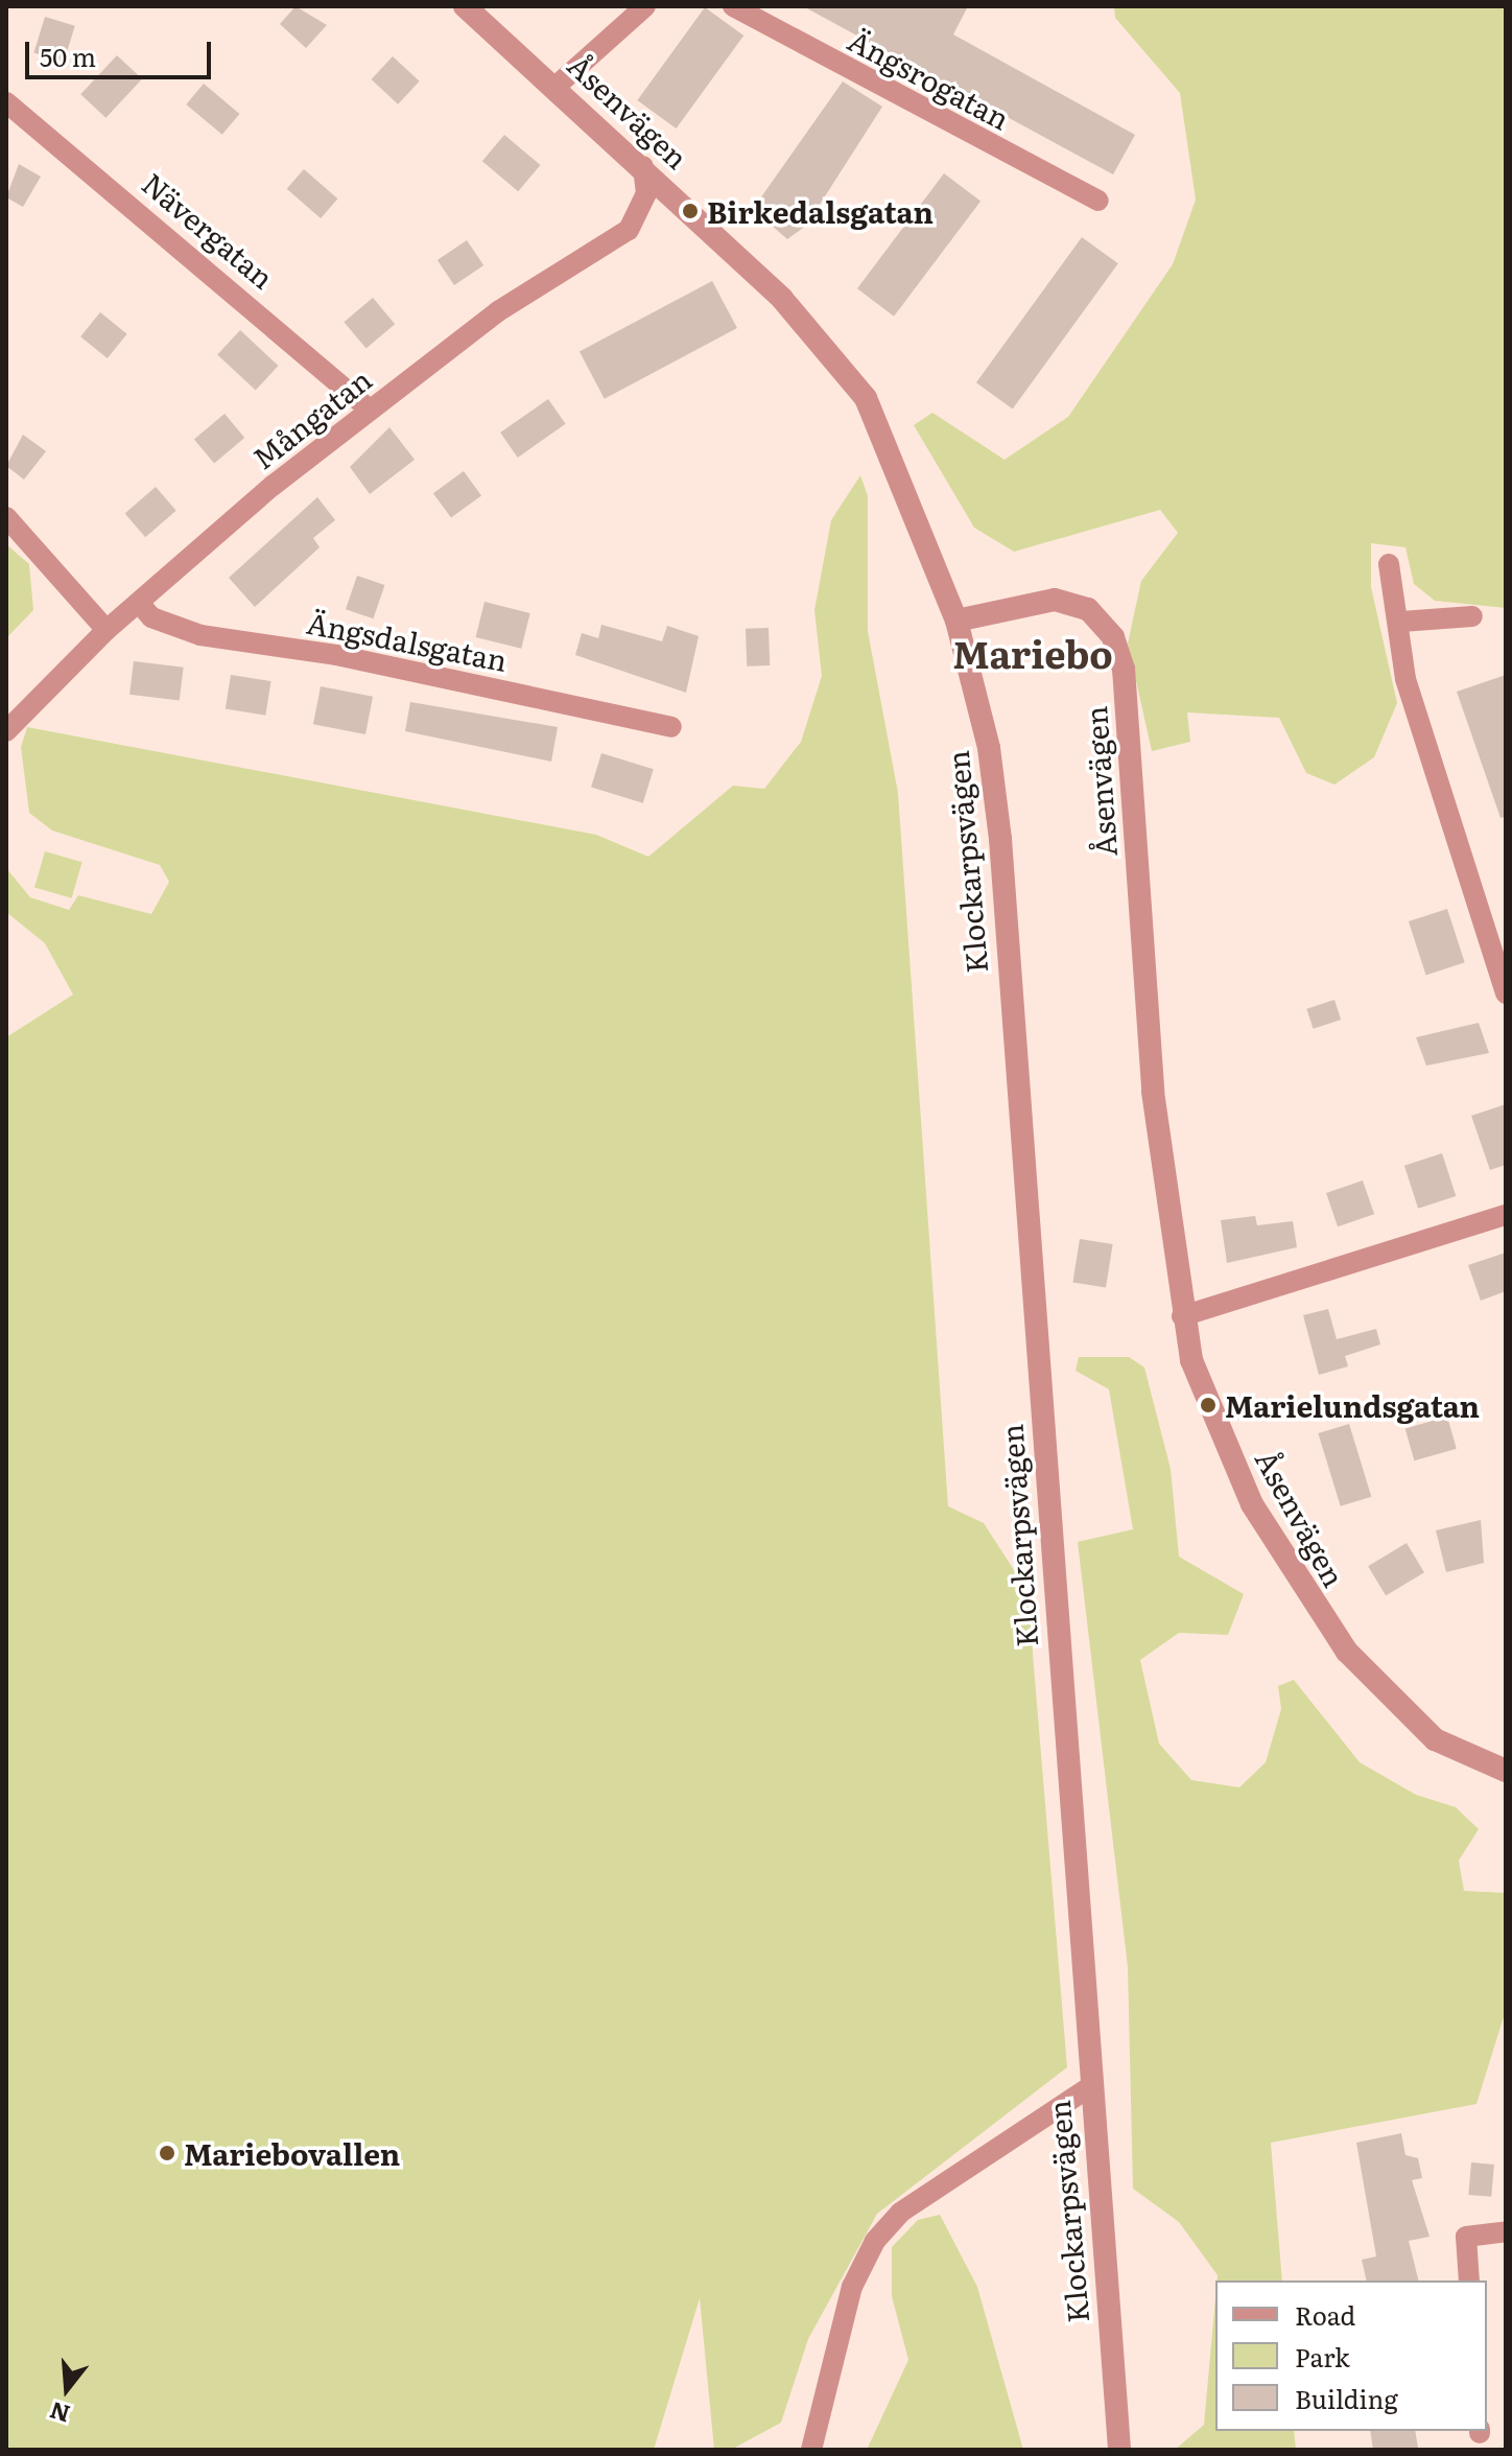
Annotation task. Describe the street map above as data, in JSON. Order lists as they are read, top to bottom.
{
  "streets": {
    "street": [
      "Ängsrogatan",
      "Åsenvägen",
      "Nävergatan",
      "Mångatan",
      "Ängsdalsgatan",
      "Klockarpsvägen"
    ]
  },
  "crossings": [
    ["Åsenvägen", "Mångatan"],
    ["Åsenvägen", "Klockarpsvägen"],
    ["Nävergatan", "Mångatan"],
    ["Mångatan", "Ängsdalsgatan"]
  ],
  "districts": ["Mariebo"],
  "places": ["Birkedalsgatan", "Marielundsgatan", "Mariebovallen"],
  "legend": ["Road", "Park", "Building"],
  "scale_bar": "50 m",
  "north": "bottom"
}
